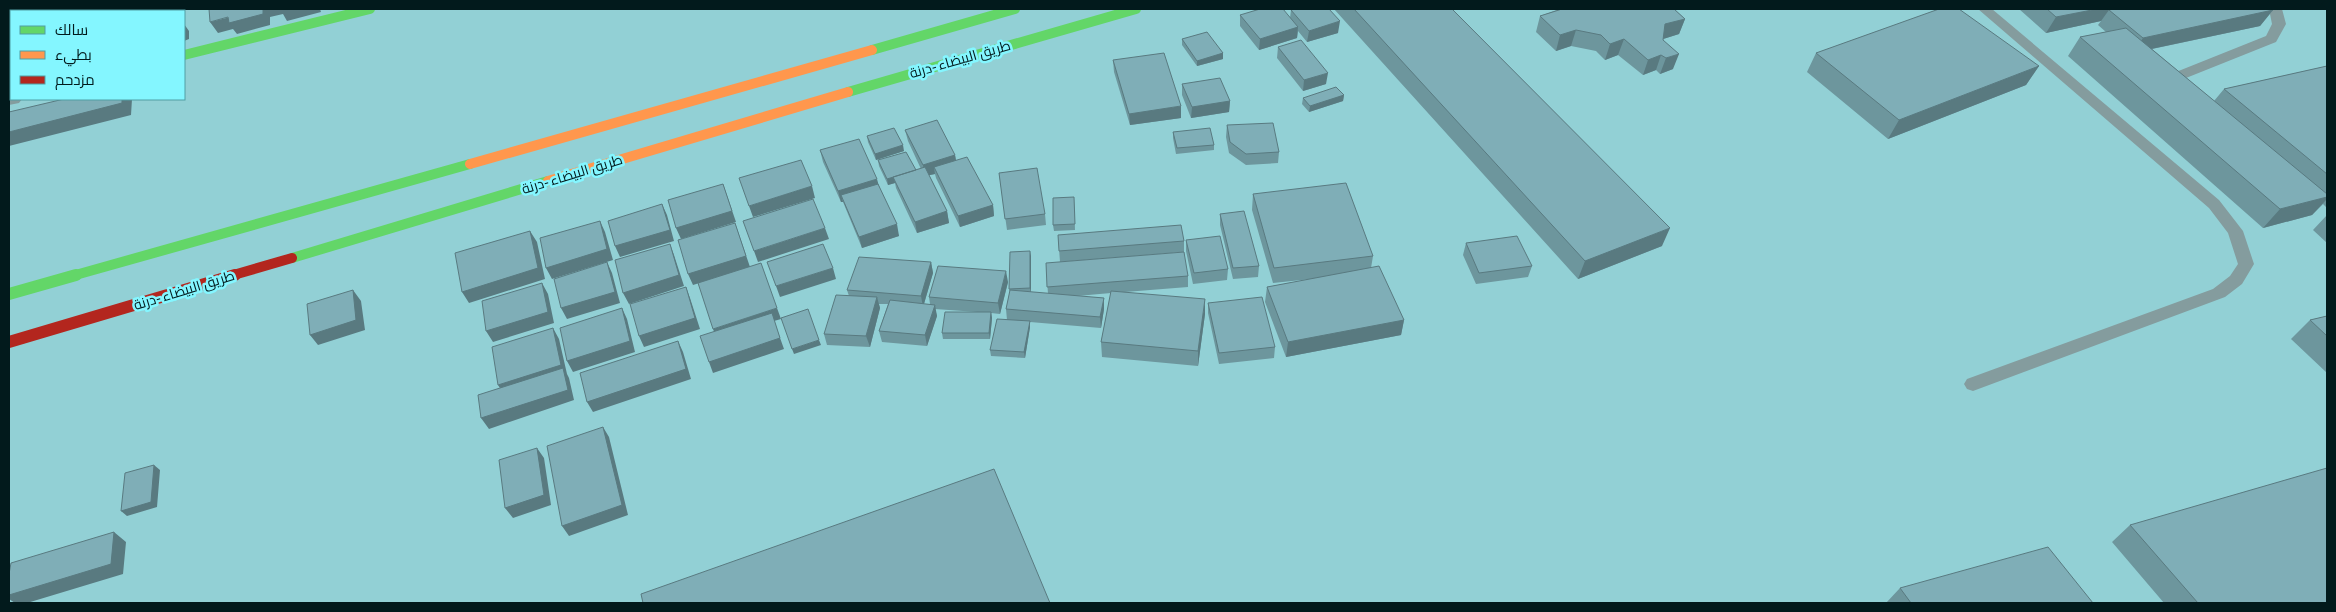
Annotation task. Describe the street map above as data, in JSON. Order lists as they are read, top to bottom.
{
  "streets": {
    "main road": ["طريق البيضاء -درنة"]
  },
  "legend": ["سالك", "بطيء", "مزدحم"]
}
